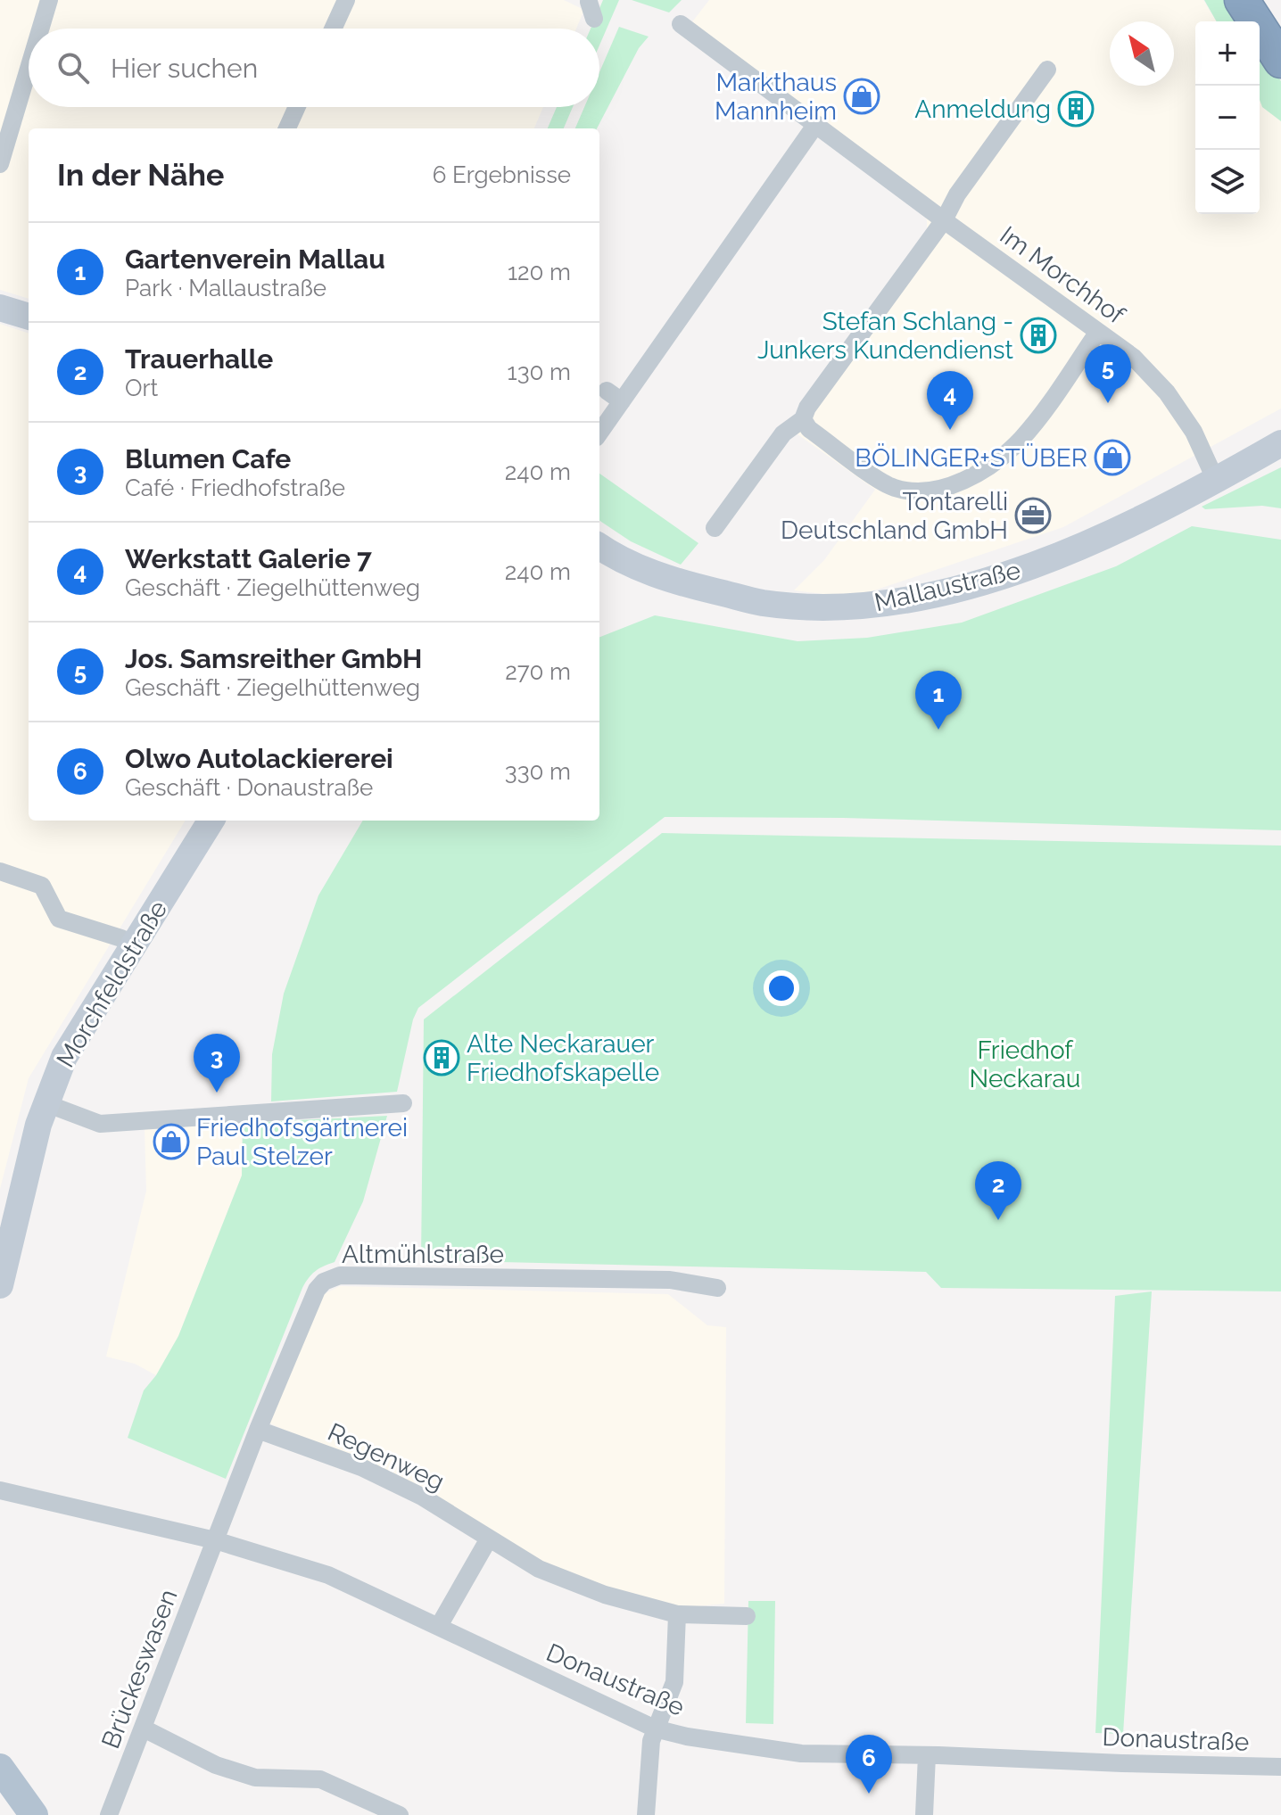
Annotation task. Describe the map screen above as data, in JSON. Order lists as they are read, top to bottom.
{
  "streets": {
    "main road": ["Mallaustraße", "Morchfeldstraße"],
    "street": [
      "Im Morchhof",
      "Altmühlstraße",
      "Regenweg",
      "Brückeswasen",
      "Donaustraße"
    ]
  },
  "crossings": [
    ["Im Morchhof", "Mallaustraße"],
    ["Altmühlstraße", "Regenweg"],
    ["Altmühlstraße", "Brückeswasen"],
    ["Altmühlstraße", "Donaustraße"],
    ["Brückeswasen", "Donaustraße"]
  ],
  "parks": ["Friedhof Neckarau"],
  "places": {
    "shop": ["Markthaus Mannheim", "BÖLINGER+STÜBER", "Friedhofsgärtnerei Paul Stelzer"],
    "building": ["Anmeldung", "Stefan Schlang - Junkers Kundendienst", "Alte Neckarauer Friedhofskapelle"],
    "office": ["Tontarelli Deutschland GmbH"]
  },
  "north": "top left",
  "page": {
    "map_buttons": ["+", "−"],
    "search": "Hier suchen",
    "heading": ["In der Nähe", "6 Ergebnisse"],
    "list": [
      {
        "mark": "1",
        "name": "Gartenverein Mallau",
        "note": "Park · Mallaustraße",
        "value": "120 m"
      },
      {
        "mark": "2",
        "name": "Trauerhalle",
        "note": "Ort",
        "value": "130 m"
      },
      {
        "mark": "3",
        "name": "Blumen Cafe",
        "note": "Café · Friedhofstraße",
        "value": "240 m"
      },
      {
        "mark": "4",
        "name": "Werkstatt Galerie 7",
        "note": "Geschäft · Ziegelhüttenweg",
        "value": "240 m"
      },
      {
        "mark": "5",
        "name": "Jos. Samsreither GmbH",
        "note": "Geschäft · Ziegelhüttenweg",
        "value": "270 m"
      },
      {
        "mark": "6",
        "name": "Olwo Autolackiererei",
        "note": "Geschäft · Donaustraße",
        "value": "330 m"
      }
    ],
    "pins": [
      "5",
      "4",
      "1",
      "3",
      "2",
      "6"
    ]
  }
}
